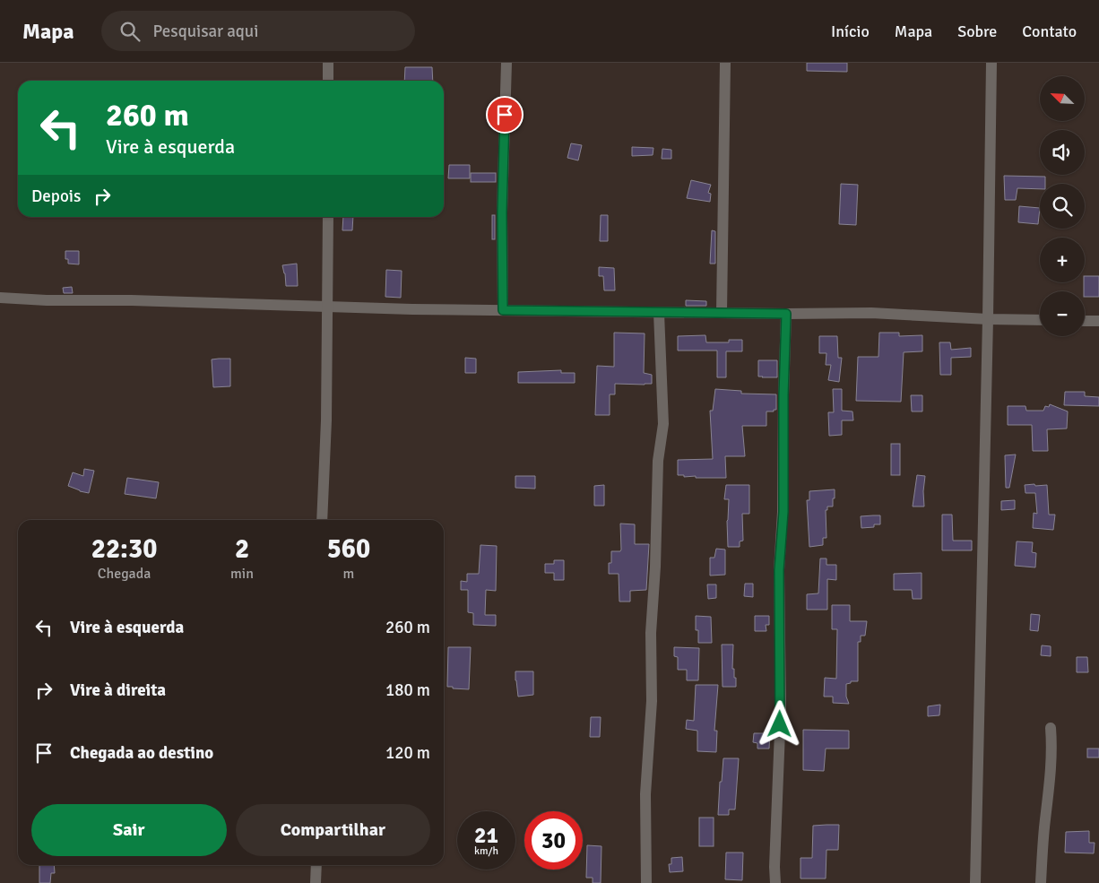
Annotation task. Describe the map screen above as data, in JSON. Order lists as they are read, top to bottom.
{
  "north": "top left",
  "page": {
    "header": "Mapa",
    "search": "Pesquisar aqui",
    "nav": [
      "Início",
      "Mapa",
      "Sobre",
      "Contato"
    ],
    "map_buttons": ["+", "−"],
    "turn": ["260 m", "Vire à esquerda"],
    "then": "Depois",
    "eta": [
      "22:30",
      "Chegada",
      "2",
      "min",
      "560",
      "m"
    ],
    "list": [
      {
        "name": "Vire à esquerda",
        "value": "260 m"
      },
      {
        "name": "Vire à direita",
        "value": "180 m"
      },
      {
        "name": "Chegada ao destino",
        "value": "120 m"
      }
    ],
    "buttons": ["Sair", "Compartilhar"],
    "speed": "21 km/h",
    "limit": "30"
  }
}
